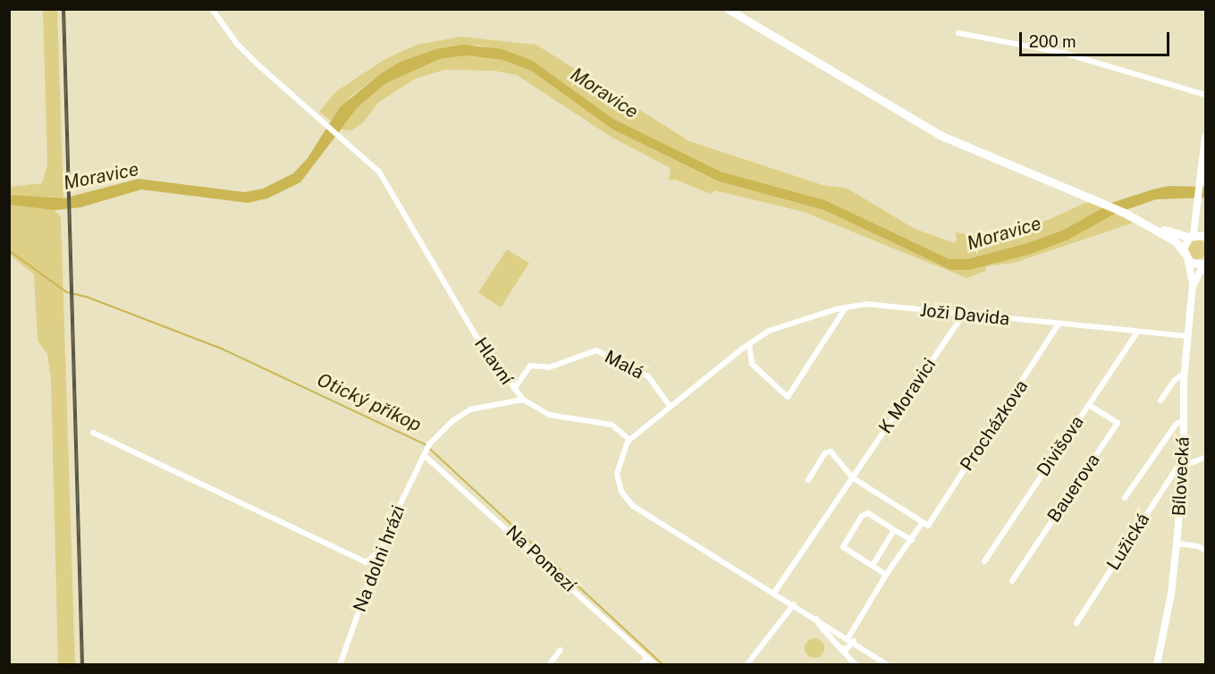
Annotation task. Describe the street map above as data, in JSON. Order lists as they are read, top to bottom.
{
  "streets": {
    "main road": ["Bílovecká"],
    "street": [
      "Joži Davida",
      "Hlavní",
      "Malá",
      "K Moravici",
      "Procházkova",
      "Divišova",
      "Bauerova",
      "Lužická",
      "Na dolni hrázi",
      "Na Pomezí"
    ]
  },
  "crossings": [
    ["Joži Davida", "Hlavní"],
    ["Joži Davida", "Malá"],
    ["Joži Davida", "K Moravici"],
    ["Joži Davida", "Procházkova"],
    ["Joži Davida", "Divišova"],
    ["Joži Davida", "Bílovecká"],
    ["Hlavní", "Malá"],
    ["Divišova", "Bauerova"],
    ["Bílovecká", "Lužická"],
    ["Na dolni hrázi", "Na Pomezí"]
  ],
  "water": ["Moravice", "Otický příkop"],
  "scale_bar": "200 m"
}
